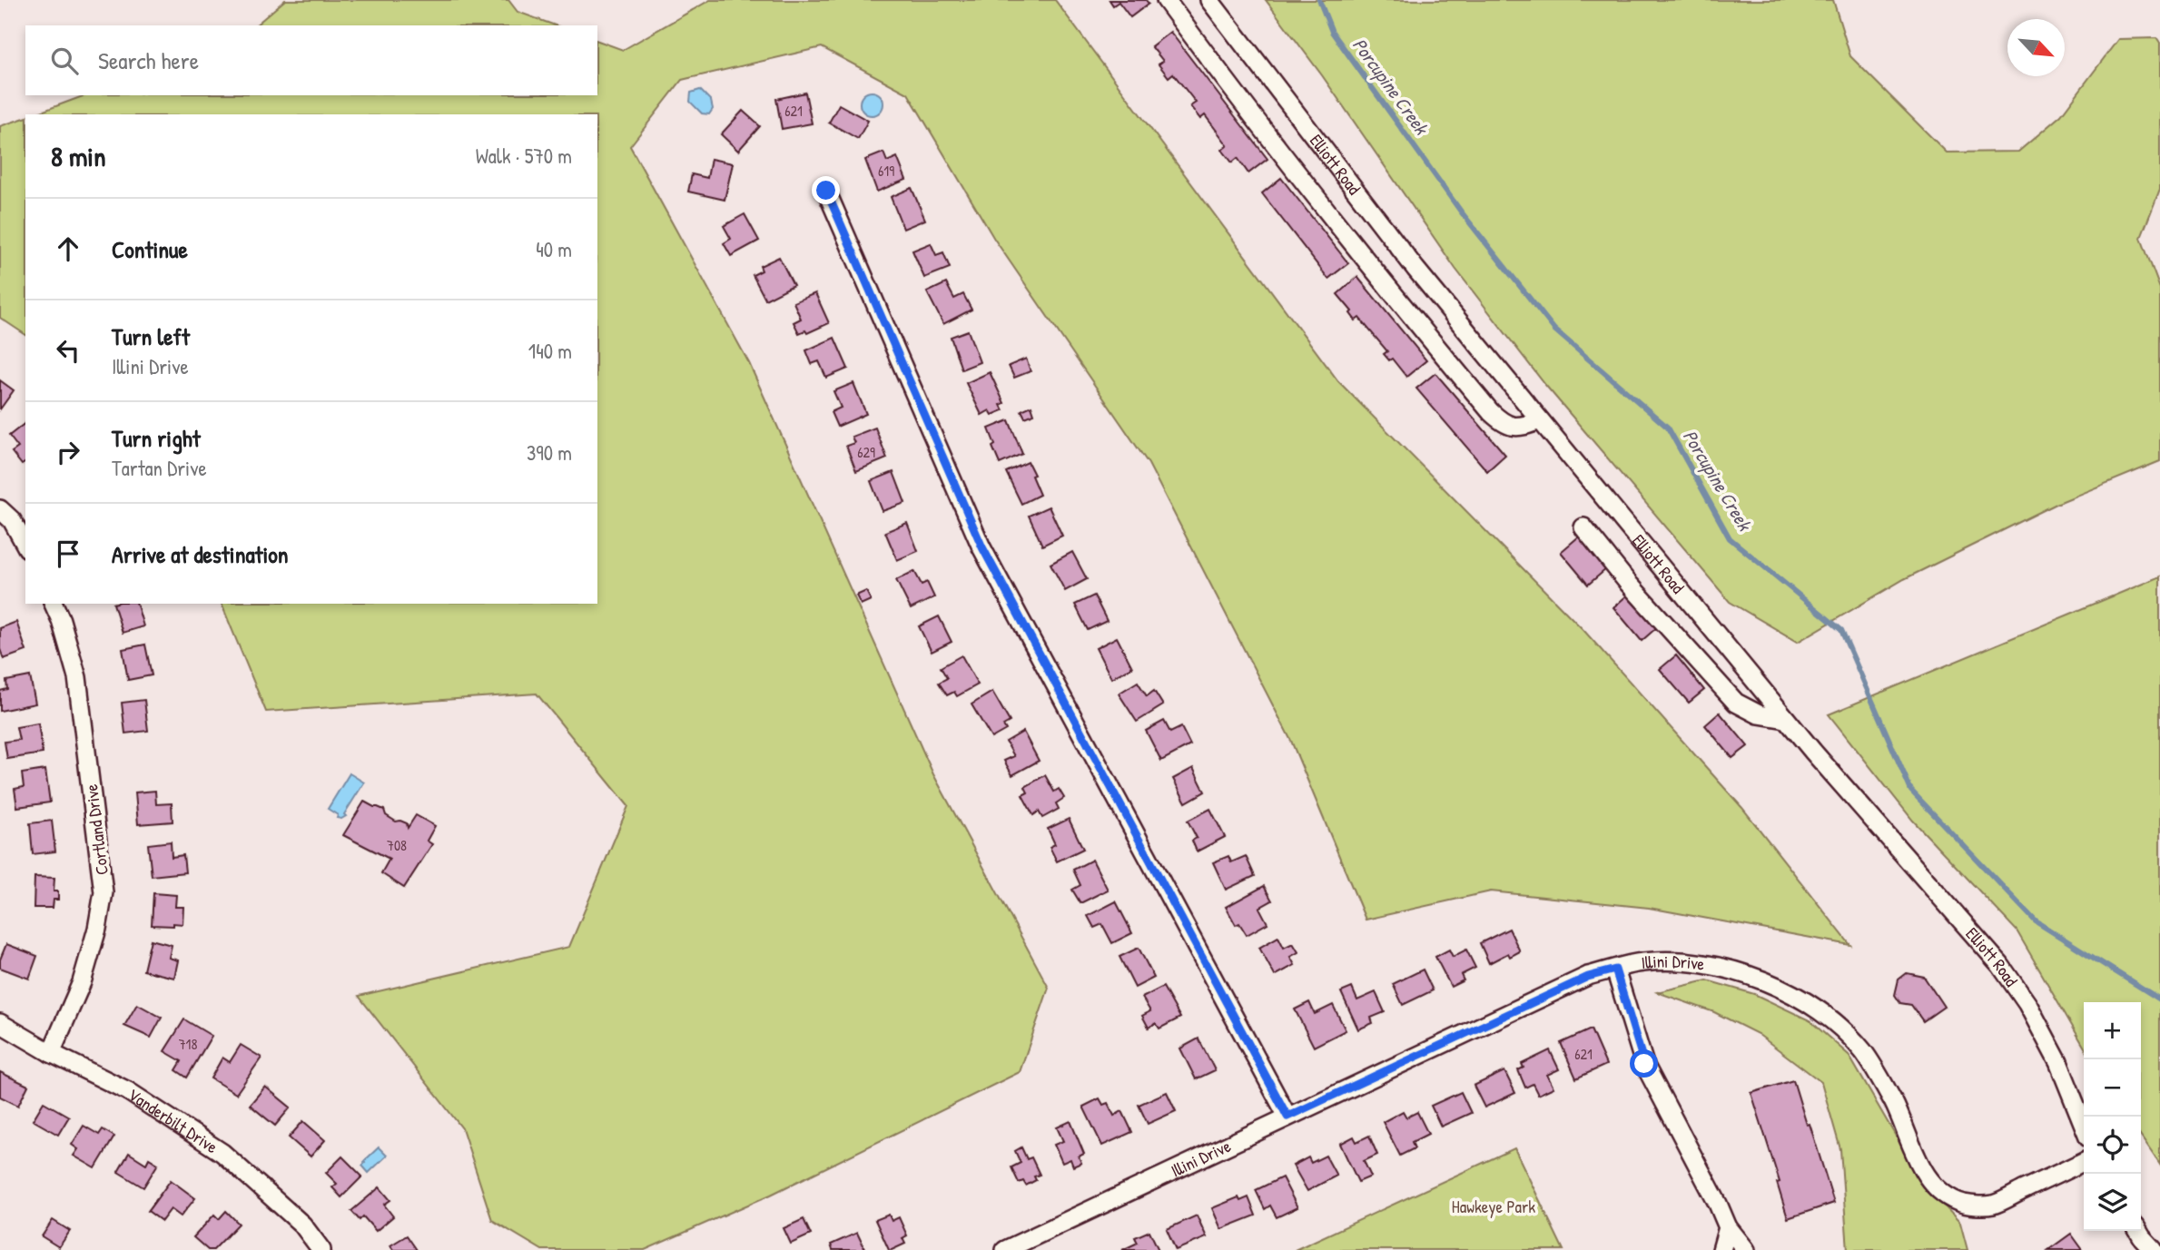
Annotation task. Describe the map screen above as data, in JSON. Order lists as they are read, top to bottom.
{
  "streets": {
    "street": [
      "Elliott Road",
      "Cortland Drive",
      "Illini Drive",
      "Vanderbilt Drive"
    ]
  },
  "crossings": [
    ["Cortland Drive", "Vanderbilt Drive"]
  ],
  "water": ["Porcupine Creek"],
  "parks": ["Hawkeye Park"],
  "house_numbers": [
    "621",
    "619",
    "629",
    "708",
    "718",
    "621"
  ],
  "north": "bottom right",
  "page": {
    "search": "Search here",
    "heading": ["8 min", "Walk · 570 m"],
    "list": [
      ["Continue", "40 m"],
      ["Turn left", "Illini Drive", "140 m"],
      ["Turn right", "Tartan Drive", "390 m"],
      "Arrive at destination"
    ],
    "map_buttons": ["+", "−"]
  }
}
